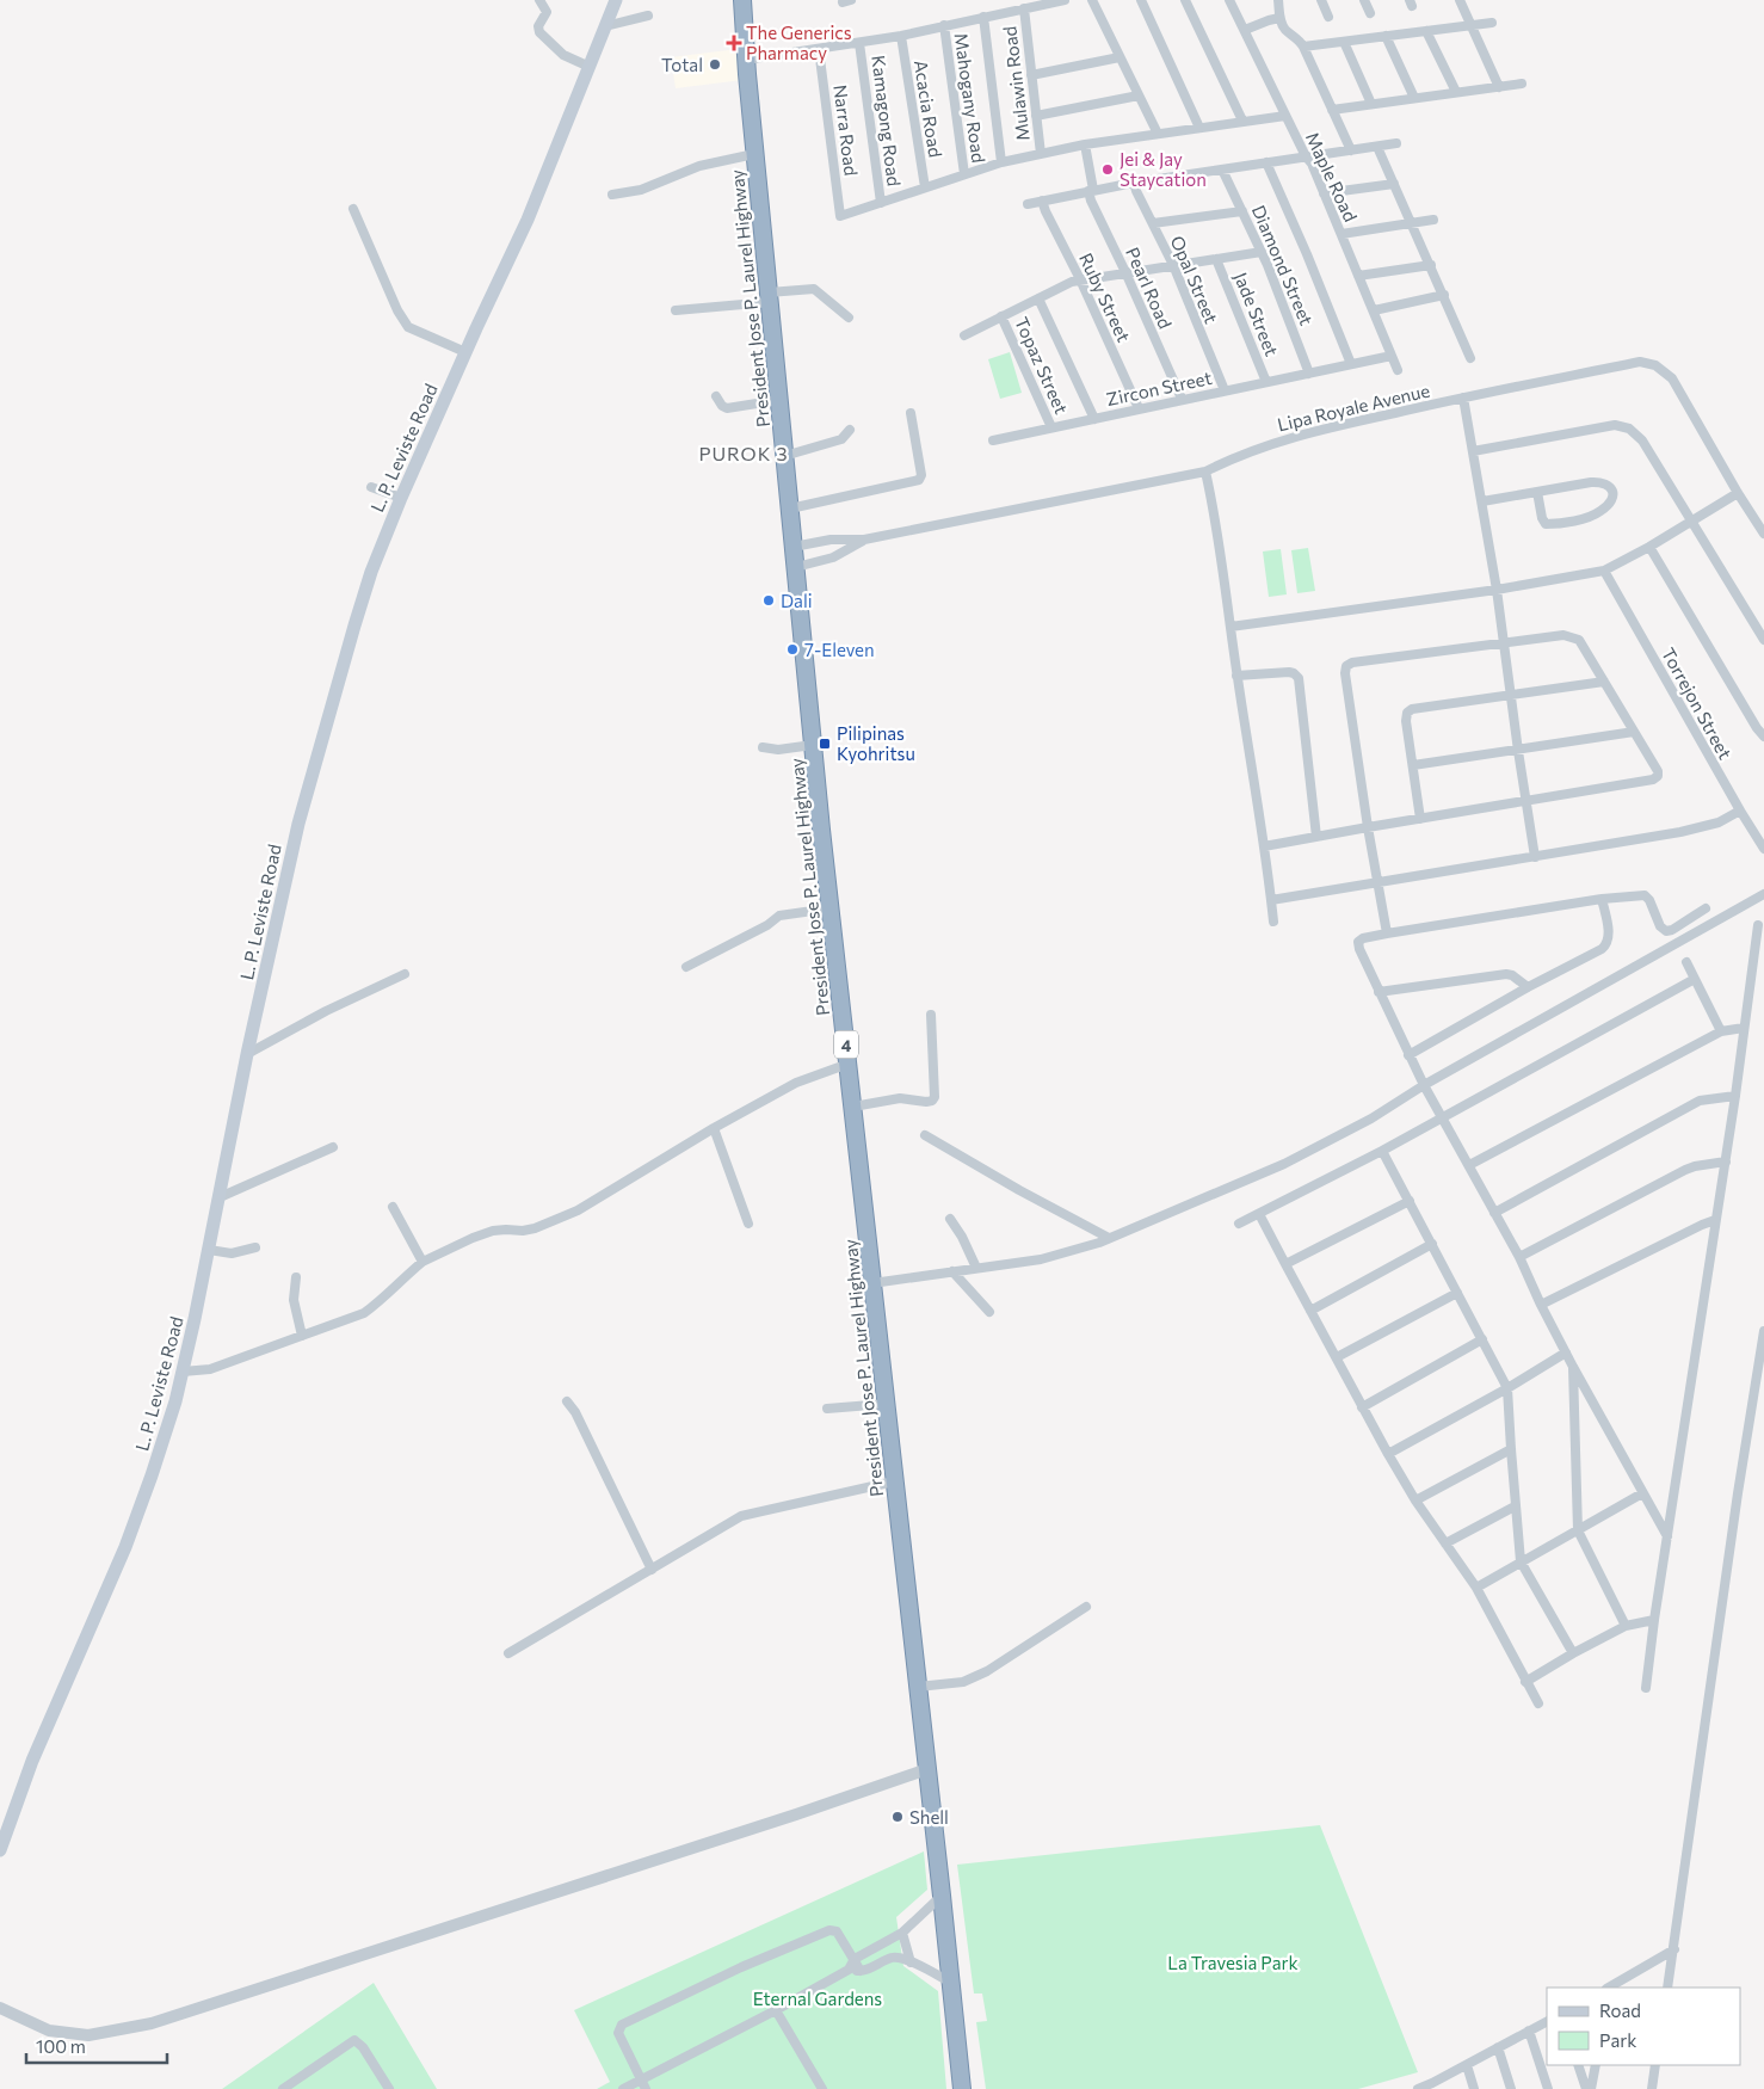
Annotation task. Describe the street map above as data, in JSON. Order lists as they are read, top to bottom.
{
  "streets": {
    "highway": ["President Jose P. Laurel Highway", "4"],
    "main road": ["L. P. Leviste Road"],
    "street": [
      "Mulawin Road",
      "Mahogany Road",
      "Acacia Road",
      "Kamagong Road",
      "Narra Road",
      "Maple Road",
      "Diamond Street",
      "Opal Street",
      "Pearl Road",
      "Ruby Street",
      "Jade Street",
      "Topaz Street",
      "Zircon Street",
      "Lipa Royale Avenue",
      "Torrejon Street"
    ]
  },
  "crossings": [
    ["Kamagong Road", "Narra Road"],
    ["Maple Road", "Zircon Street"],
    ["Diamond Street", "Zircon Street"],
    ["Opal Street", "Zircon Street"],
    ["Pearl Road", "Zircon Street"],
    ["Ruby Street", "Zircon Street"],
    ["President Jose P. Laurel Highway", "Lipa Royale Avenue"],
    ["Jade Street", "Zircon Street"],
    ["Topaz Street", "Zircon Street"]
  ],
  "districts": ["PUROK 3"],
  "parks": ["La Travesia Park", "Eternal Gardens"],
  "places": {
    "health": ["The Generics Pharmacy"],
    "other": [
      "Total",
      "Jei & Jay Staycation",
      "Dali",
      "7-Eleven",
      "Shell"
    ],
    "transit": ["Pilipinas Kyohritsu"]
  },
  "legend": ["Road", "Park"],
  "scale_bar": "100 m"
}
